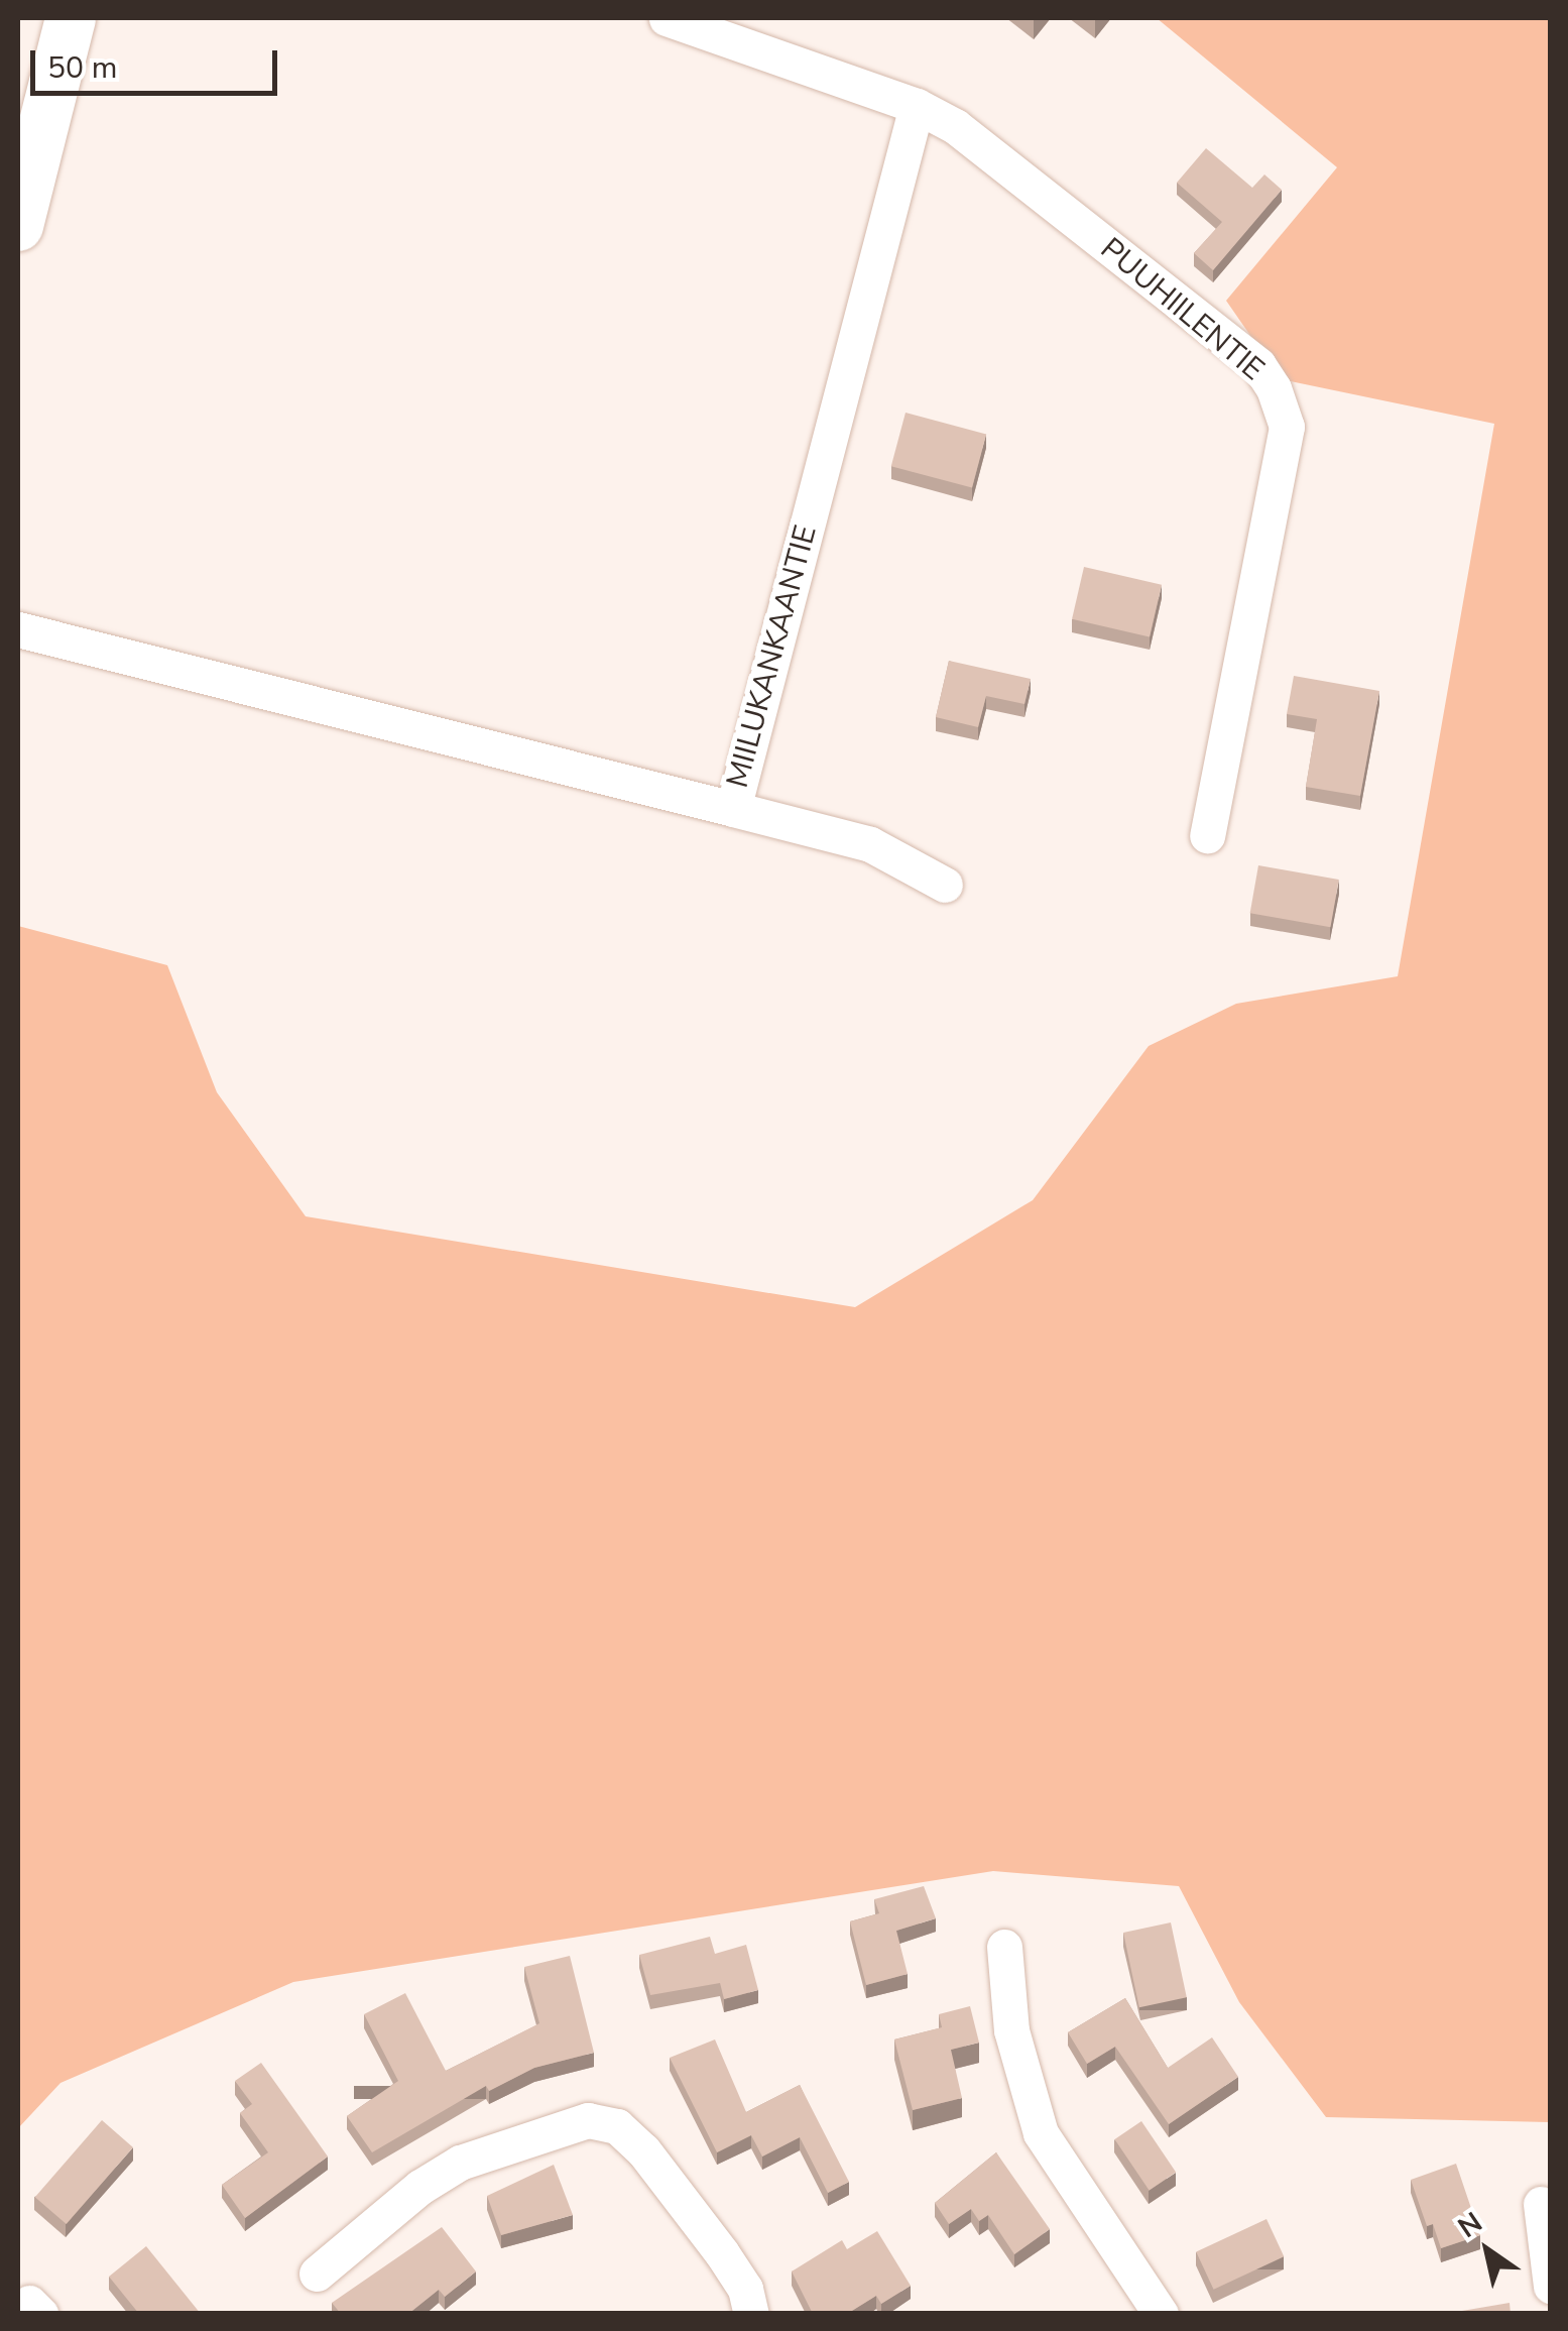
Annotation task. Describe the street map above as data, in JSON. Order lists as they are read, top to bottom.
{
  "streets": {
    "street": ["PUUHIILENTIE", "MIILUKANKAANTIE"]
  },
  "crossings": [
    ["PUUHIILENTIE", "MIILUKANKAANTIE"]
  ],
  "scale_bar": "50 m",
  "north": "top left"
}
